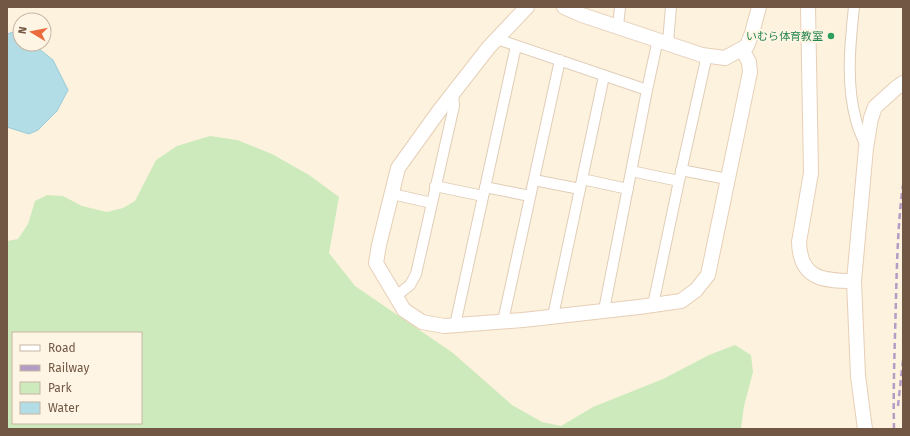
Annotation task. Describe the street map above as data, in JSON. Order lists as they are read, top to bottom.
{
  "places": ["いむら体育教室"],
  "legend": [
    "Road",
    "Railway",
    "Park",
    "Water"
  ],
  "north": "left"
}
